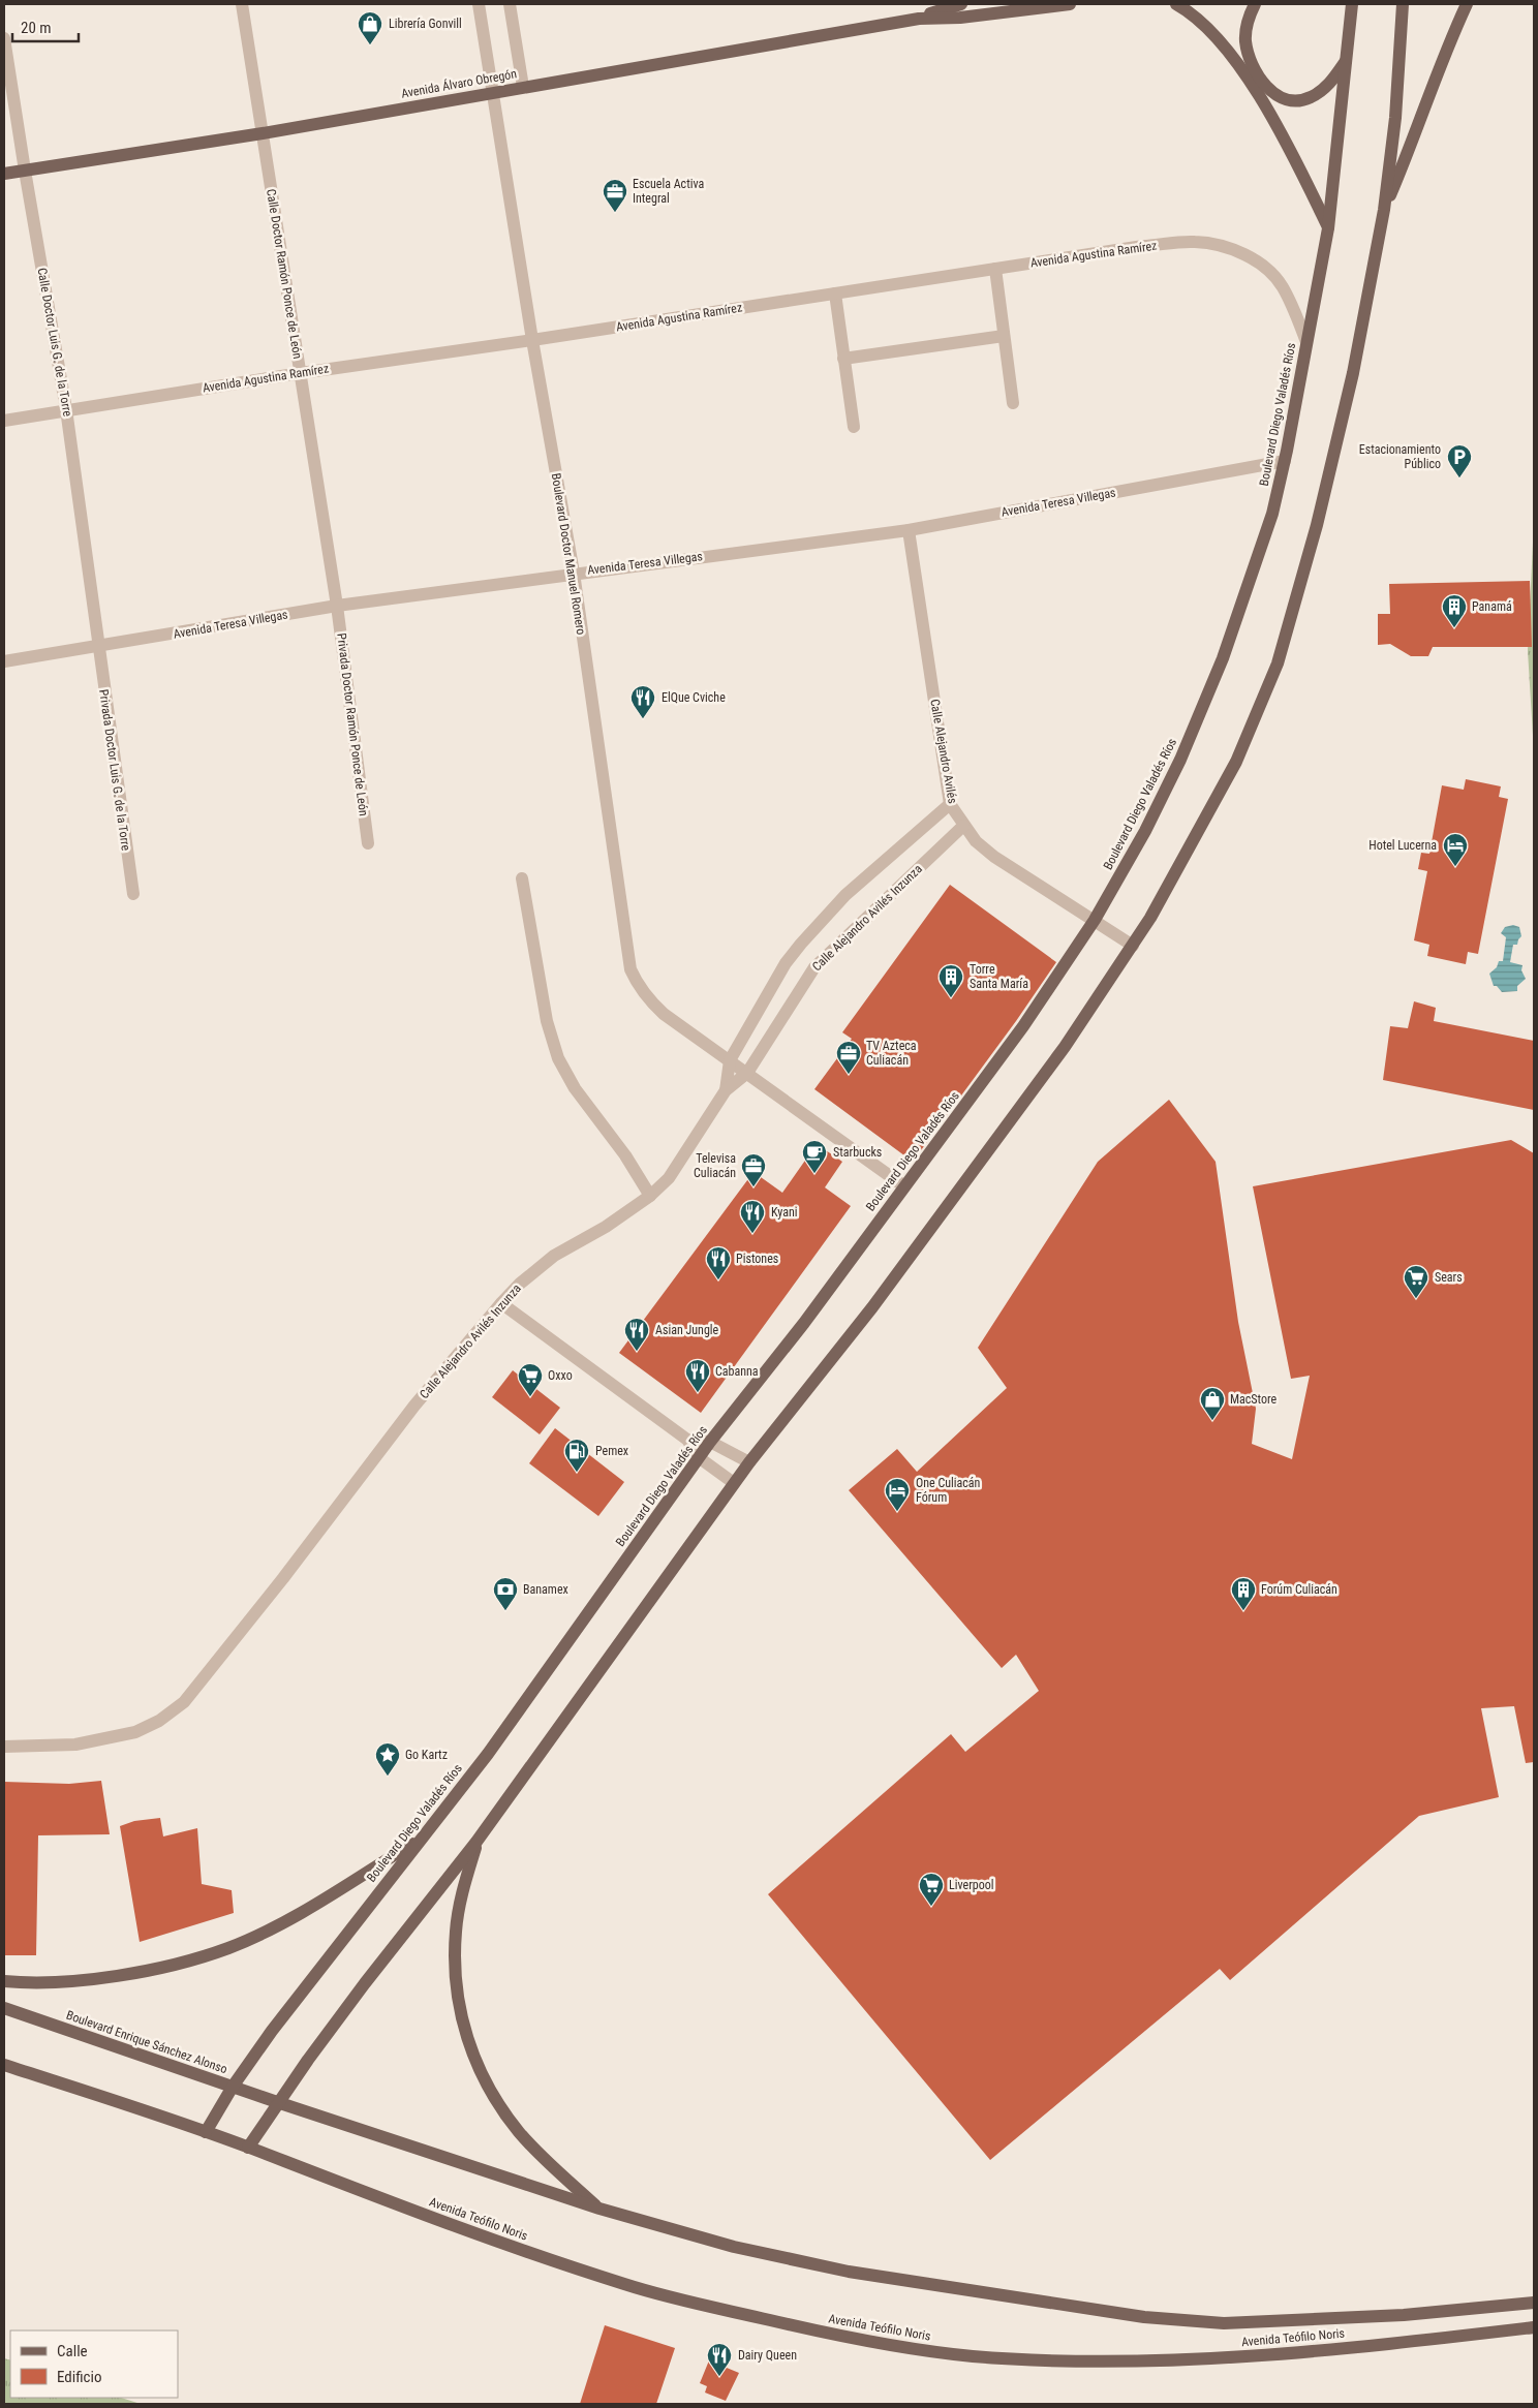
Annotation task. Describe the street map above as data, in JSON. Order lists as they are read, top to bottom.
{
  "streets": {
    "main road": [
      "Avenida Álvaro Obregón",
      "Boulevard Diego Valadés Ríos",
      "Boulevard Enrique Sánchez Alonso",
      "Avenida Teófilo Noris"
    ],
    "street": [
      "Avenida Agustina Ramírez",
      "Calle Doctor Ramón Ponce de León",
      "Calle Doctor Luis G. de la Torre",
      "Avenida Teresa Villegas",
      "Boulevard Doctor Manuel Romero",
      "Privada Doctor Ramón Ponce de León",
      "Calle Alejandro Avilés",
      "Privada Doctor Luis G. de la Torre",
      "Calle Alejandro Avilés Inzunza"
    ]
  },
  "crossings": [
    ["Avenida Álvaro Obregón", "Calle Doctor Ramón Ponce de León"],
    ["Avenida Álvaro Obregón", "Calle Doctor Luis G. de la Torre"],
    ["Avenida Álvaro Obregón", "Boulevard Doctor Manuel Romero"],
    ["Avenida Agustina Ramírez", "Calle Doctor Ramón Ponce de León"],
    ["Avenida Agustina Ramírez", "Calle Doctor Luis G. de la Torre"],
    ["Avenida Agustina Ramírez", "Boulevard Diego Valadés Ríos"],
    ["Avenida Agustina Ramírez", "Boulevard Doctor Manuel Romero"],
    ["Calle Doctor Ramón Ponce de León", "Avenida Teresa Villegas"],
    ["Calle Doctor Ramón Ponce de León", "Privada Doctor Ramón Ponce de León"],
    ["Calle Doctor Luis G. de la Torre", "Avenida Teresa Villegas"],
    ["Calle Doctor Luis G. de la Torre", "Privada Doctor Luis G. de la Torre"],
    ["Boulevard Diego Valadés Ríos", "Avenida Teresa Villegas"],
    ["Boulevard Diego Valadés Ríos", "Boulevard Doctor Manuel Romero"],
    ["Boulevard Diego Valadés Ríos", "Calle Alejandro Avilés"],
    ["Boulevard Diego Valadés Ríos", "Boulevard Enrique Sánchez Alonso"],
    ["Avenida Teresa Villegas", "Boulevard Doctor Manuel Romero"],
    ["Avenida Teresa Villegas", "Privada Doctor Ramón Ponce de León"],
    ["Avenida Teresa Villegas", "Calle Alejandro Avilés"],
    ["Avenida Teresa Villegas", "Privada Doctor Luis G. de la Torre"],
    ["Boulevard Doctor Manuel Romero", "Calle Alejandro Avilés Inzunza"],
    ["Calle Alejandro Avilés", "Calle Alejandro Avilés Inzunza"],
    ["Boulevard Enrique Sánchez Alonso", "Avenida Teófilo Noris"]
  ],
  "places": {
    "shop": ["Librería Gonvill", "MacStore"],
    "office": ["Escuela Activa Integral", "TV Azteca Culiacán", "Televisa Culiacán"],
    "parking": ["Estacionamiento Público"],
    "building": ["Panamá", "Torre Santa María", "Forúm Culiacán"],
    "restaurant": [
      "ElQue Cviche",
      "Kyani",
      "Pistones",
      "Asian Jungle",
      "Cabanna",
      "Dairy Queen"
    ],
    "hotel": ["Hotel Lucerna", "One Culiacán Fórum"],
    "cafe": ["Starbucks"],
    "supermarket": ["Sears", "Oxxo", "Liverpool"],
    "fuel station": ["Pemex"],
    "bank": ["Banamex"],
    "place": ["Go Kartz"]
  },
  "legend": ["Calle", "Edificio"],
  "scale_bar": "20 m"
}
